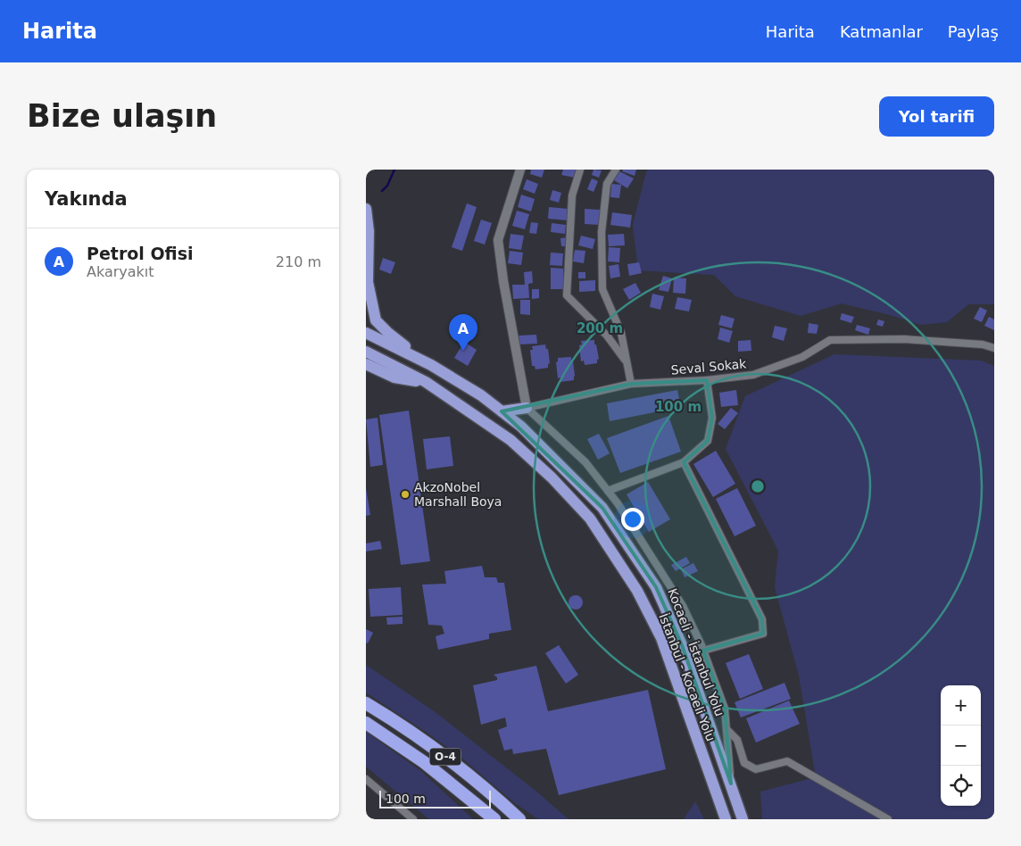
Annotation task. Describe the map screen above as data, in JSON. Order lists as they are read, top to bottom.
{
  "streets": {
    "highway": ["Kocaeli - İstanbul Yolu", "İstanbul - Kocaeli Yolu", "O-4"],
    "street": ["Seval Sokak"]
  },
  "places": ["AkzoNobel Marshall Boya"],
  "scale_bar": "100 m",
  "page": {
    "header": "Harita",
    "nav": ["Harita", "Katmanlar", "Paylaş"],
    "buttons": "Yol tarifi",
    "title": "Bize ulaşın",
    "heading": "Yakında",
    "list": [
      {
        "mark": "A",
        "name": "Petrol Ofisi",
        "note": "Akaryakıt",
        "value": "210 m"
      }
    ],
    "pins": "A",
    "map_buttons": ["+", "−"],
    "scale": "100 m"
  },
  "rings": ["200 m", "100 m"]
}
